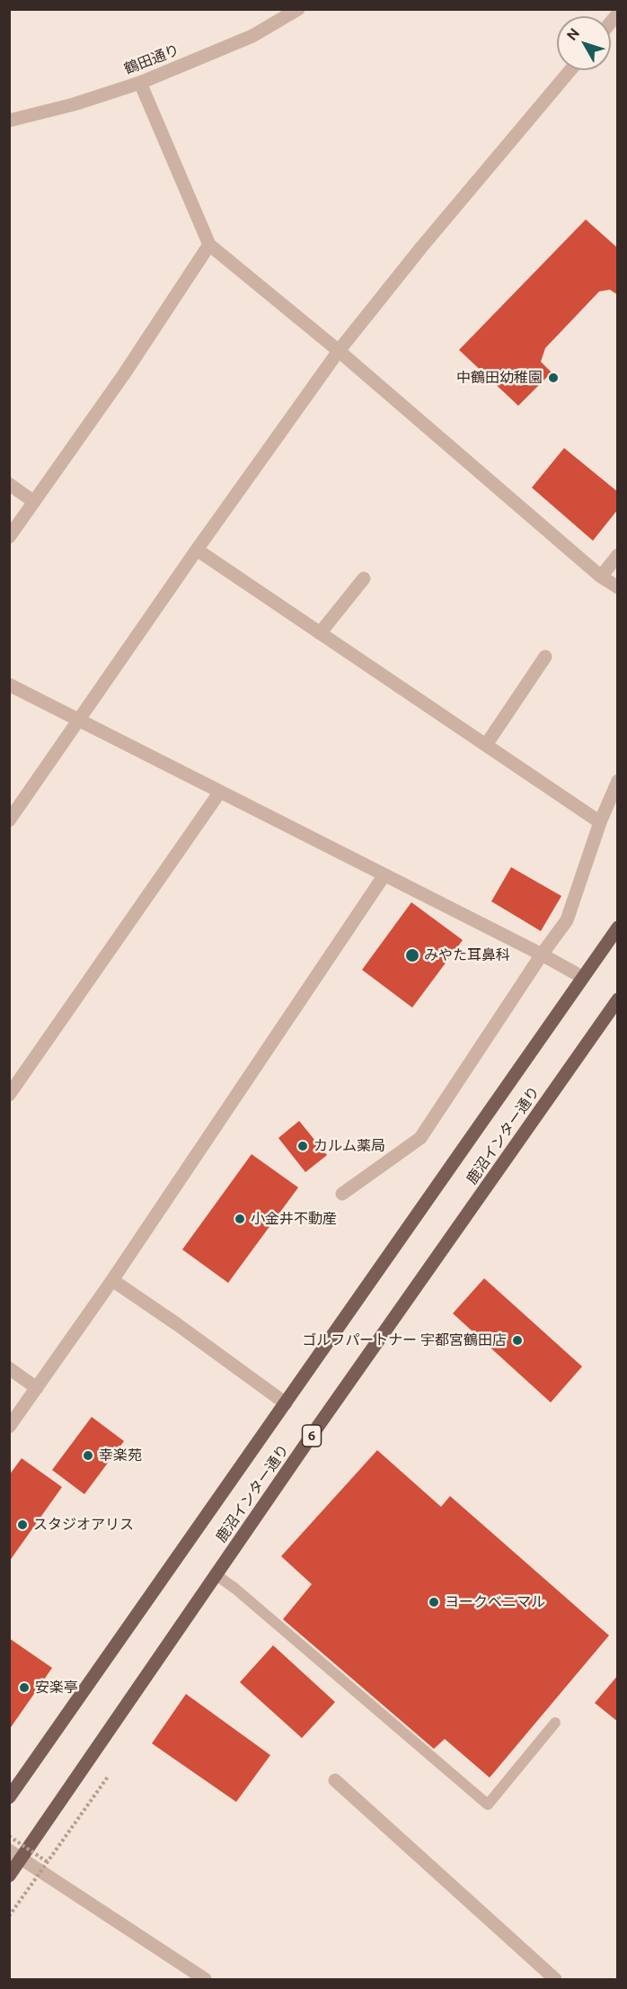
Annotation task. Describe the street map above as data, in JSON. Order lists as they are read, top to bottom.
{
  "streets": {
    "main road": ["鹿沼インター通り", "6"],
    "street": ["鶴田通り"]
  },
  "places": [
    "中鶴田幼稚園",
    "みやた耳鼻科",
    "カルム薬局",
    "小金井不動産",
    "ゴルフパートナー 宇都宮鶴田店",
    "幸楽苑",
    "スタジオアリス",
    "ヨークベニマル",
    "安楽亭"
  ],
  "north": "top left"
}
